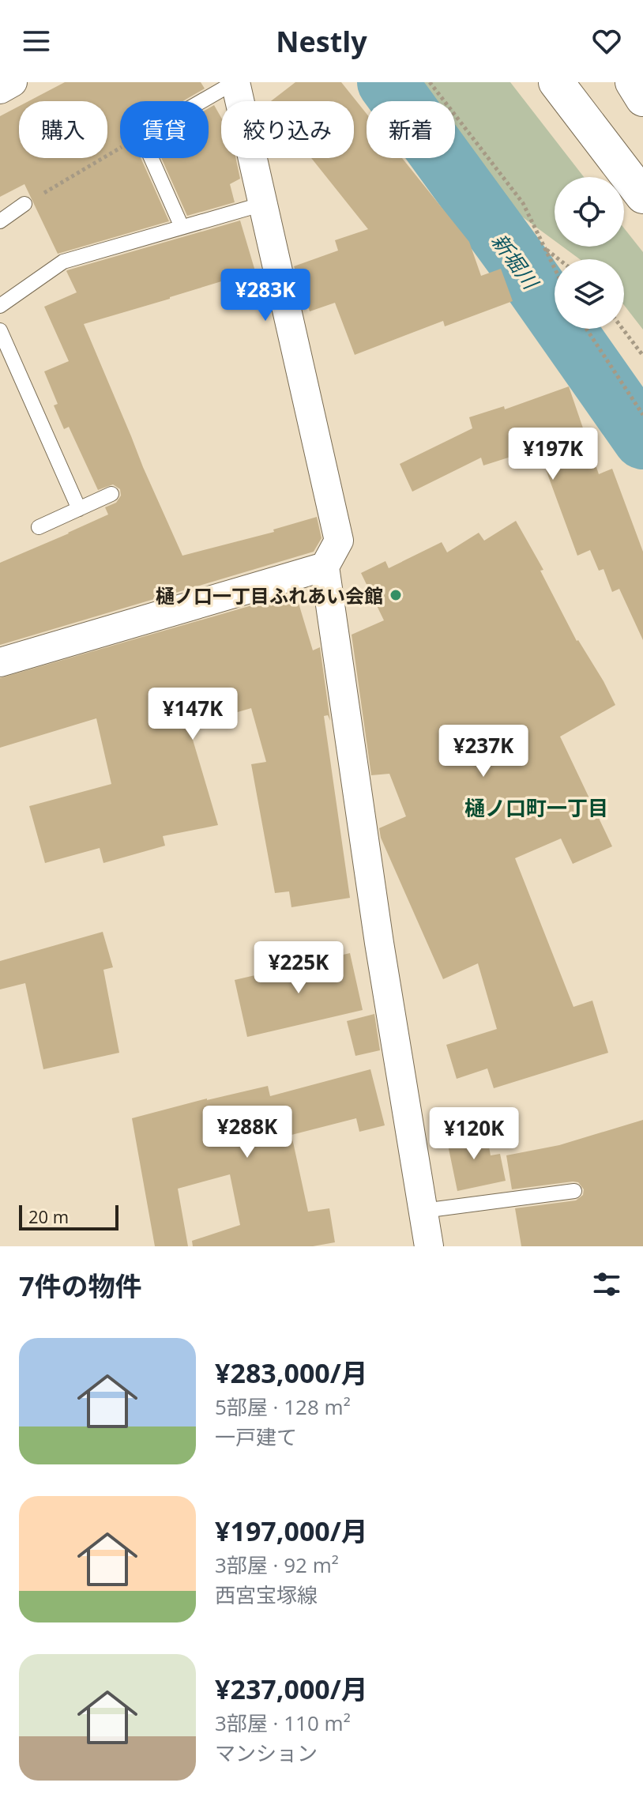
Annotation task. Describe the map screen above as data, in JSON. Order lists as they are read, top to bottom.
{
  "districts": ["樋ノ口町一丁目"],
  "water": ["新堀川"],
  "places": ["樋ノ口一丁目ふれあい会館"],
  "scale_bar": "20 m",
  "page": {
    "header": "Nestly",
    "chip": [
      "購入",
      "賃貸",
      "絞り込み",
      "新着"
    ],
    "price": [
      "¥283K",
      "¥197K",
      "¥147K",
      "¥237K",
      "¥225K",
      "¥288K",
      "¥120K"
    ],
    "scale": "20 m",
    "heading": "7件の物件",
    "list": [
      {
        "name": "¥283,000/月",
        "note": "5部屋 · 128 m² · 一戸建て"
      },
      {
        "name": "¥197,000/月",
        "note": "3部屋 · 92 m² · 西宮宝塚線"
      },
      {
        "name": "¥237,000/月",
        "note": "3部屋 · 110 m² · マンション"
      }
    ]
  }
}
